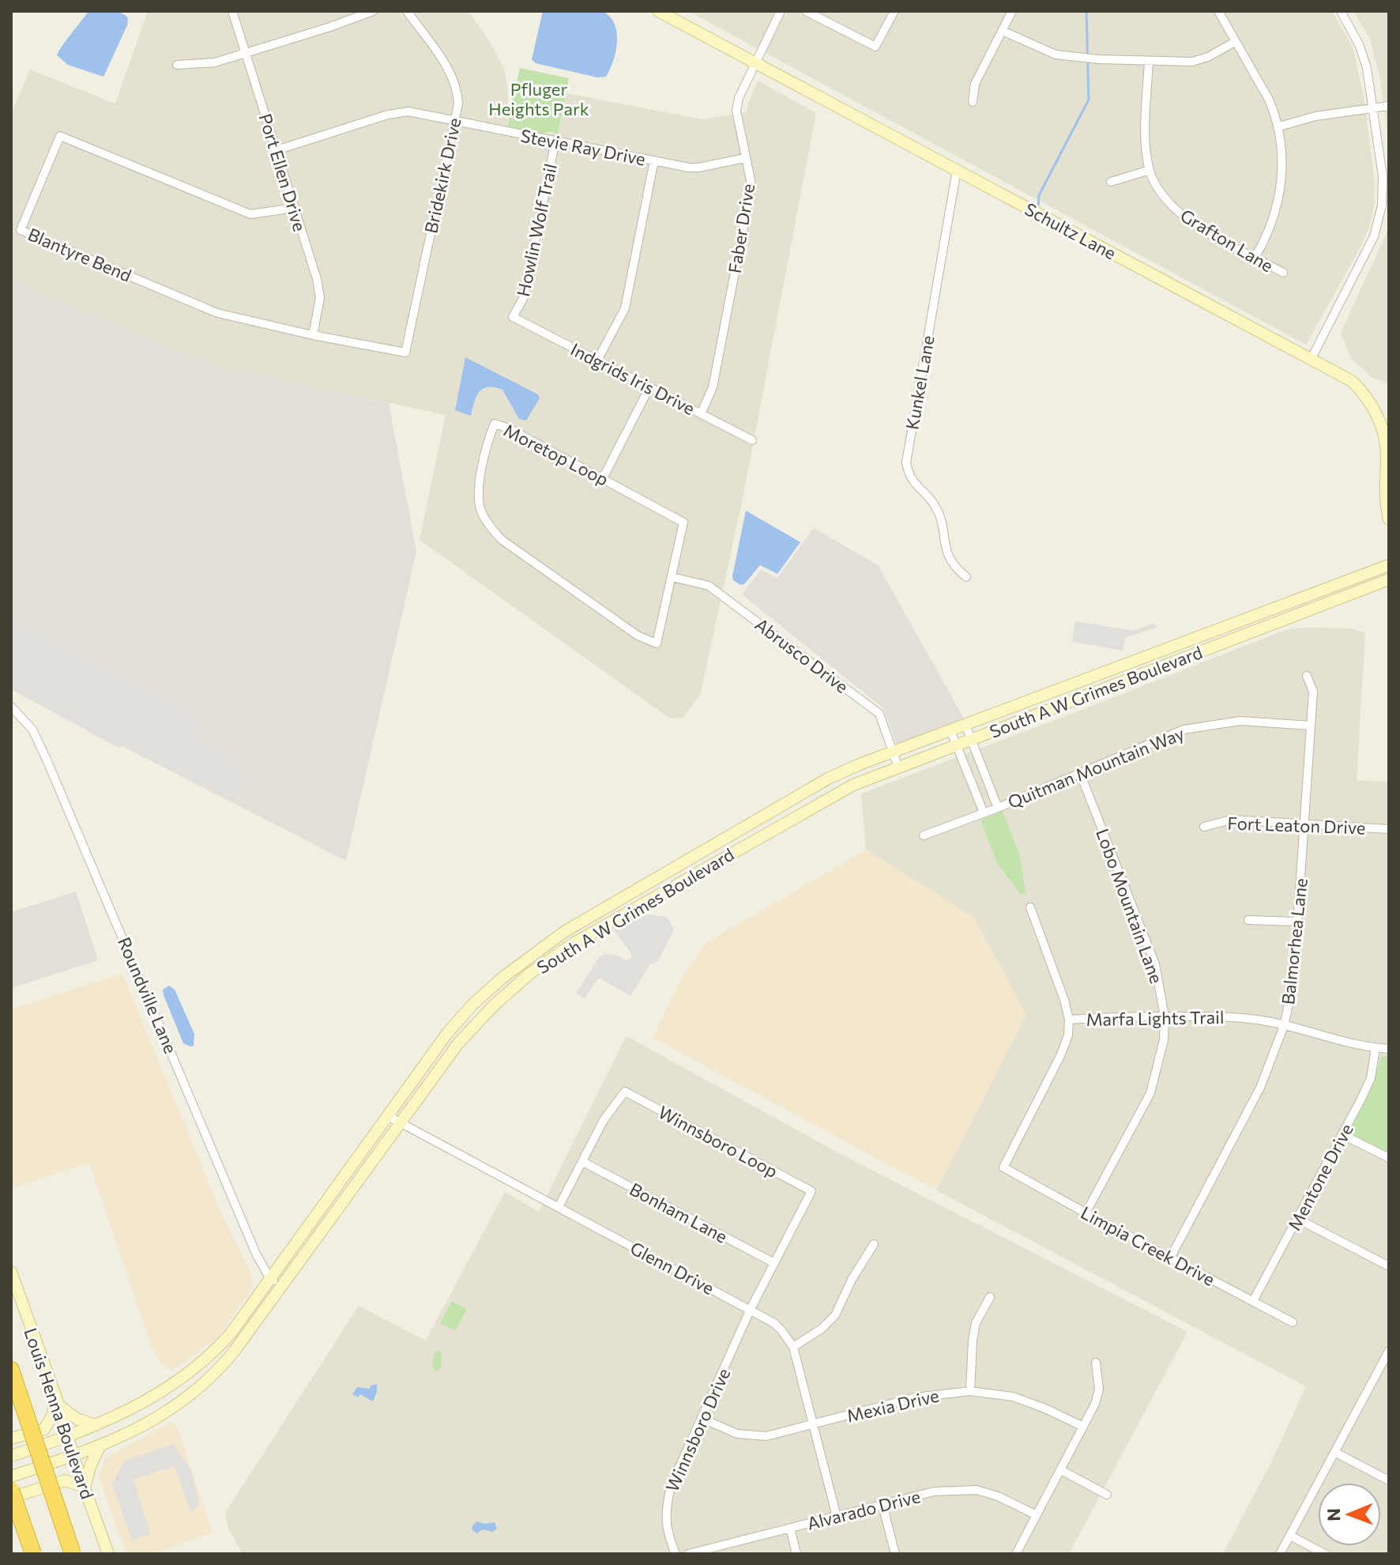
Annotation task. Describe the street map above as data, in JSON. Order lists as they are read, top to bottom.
{
  "streets": {
    "main road": ["Schultz Lane", "South A W Grimes Boulevard", "Louis Henna Boulevard"],
    "street": [
      "Stevie Ray Drive",
      "Port Ellen Drive",
      "Bridekirk Drive",
      "Faber Drive",
      "Howlin Wolf Trail",
      "Grafton Lane",
      "Blantyre Bend",
      "Indgrids Iris Drive",
      "Kunkel Lane",
      "Moretop Loop",
      "Abrusco Drive",
      "Quitman Mountain Way",
      "Fort Leaton Drive",
      "Lobo Mountain Lane",
      "Balmorhea Lane",
      "Roundville Lane",
      "Marfa Lights Trail",
      "Winnsboro Loop",
      "Mentone Drive",
      "Bonham Lane",
      "Limpia Creek Drive",
      "Glenn Drive",
      "Mexia Drive",
      "Winnsboro Drive",
      "Alvarado Drive"
    ]
  },
  "crossings": [
    ["Stevie Ray Drive", "Port Ellen Drive"],
    ["Stevie Ray Drive", "Bridekirk Drive"],
    ["Stevie Ray Drive", "Faber Drive"],
    ["Stevie Ray Drive", "Howlin Wolf Trail"],
    ["Port Ellen Drive", "Blantyre Bend"],
    ["Bridekirk Drive", "Blantyre Bend"],
    ["Faber Drive", "Schultz Lane"],
    ["Faber Drive", "Indgrids Iris Drive"],
    ["Howlin Wolf Trail", "Indgrids Iris Drive"],
    ["Schultz Lane", "Kunkel Lane"],
    ["Moretop Loop", "Abrusco Drive"],
    ["Abrusco Drive", "South A W Grimes Boulevard"],
    ["South A W Grimes Boulevard", "Roundville Lane"],
    ["South A W Grimes Boulevard", "Glenn Drive"],
    ["South A W Grimes Boulevard", "Louis Henna Boulevard"],
    ["Quitman Mountain Way", "Lobo Mountain Lane"],
    ["Quitman Mountain Way", "Balmorhea Lane"],
    ["Fort Leaton Drive", "Balmorhea Lane"],
    ["Lobo Mountain Lane", "Marfa Lights Trail"],
    ["Lobo Mountain Lane", "Limpia Creek Drive"],
    ["Balmorhea Lane", "Marfa Lights Trail"],
    ["Balmorhea Lane", "Limpia Creek Drive"],
    ["Marfa Lights Trail", "Mentone Drive"],
    ["Marfa Lights Trail", "Limpia Creek Drive"],
    ["Winnsboro Loop", "Bonham Lane"],
    ["Winnsboro Loop", "Glenn Drive"],
    ["Winnsboro Loop", "Winnsboro Drive"],
    ["Mentone Drive", "Limpia Creek Drive"],
    ["Glenn Drive", "Mexia Drive"],
    ["Glenn Drive", "Winnsboro Drive"],
    ["Glenn Drive", "Alvarado Drive"],
    ["Mexia Drive", "Winnsboro Drive"]
  ],
  "parks": ["Pfluger Heights Park"],
  "north": "left"
}
